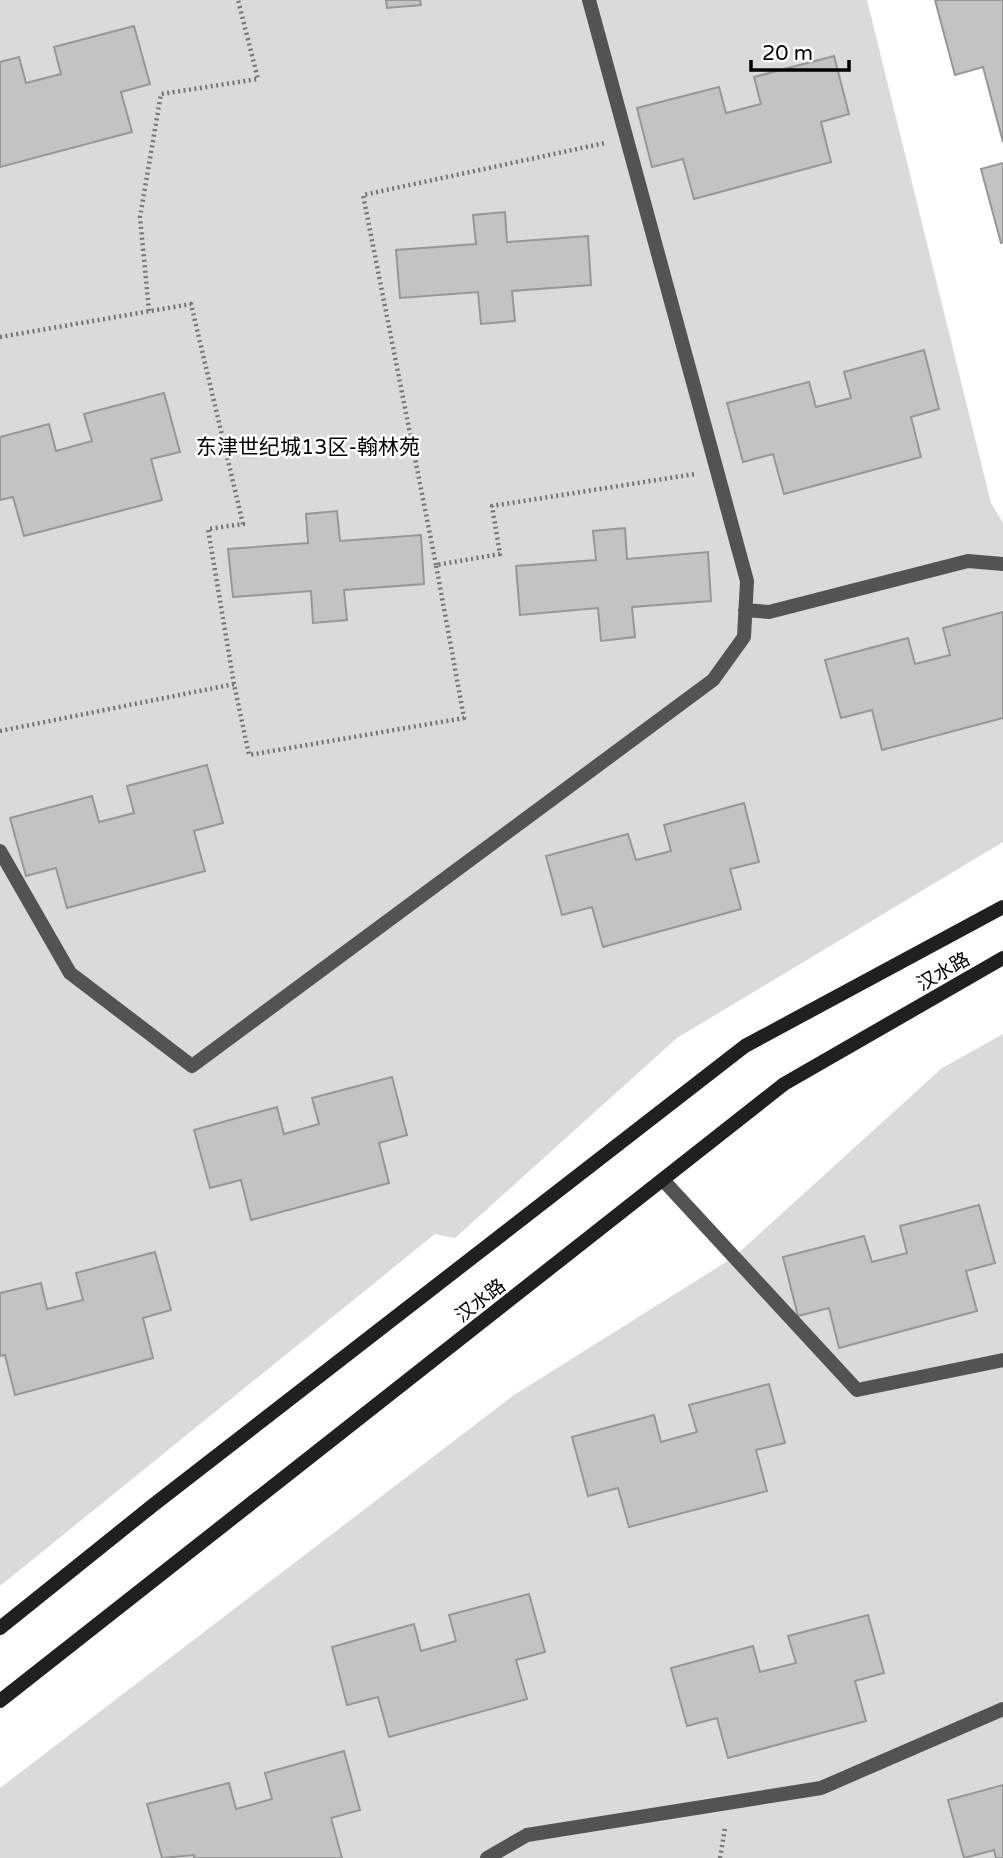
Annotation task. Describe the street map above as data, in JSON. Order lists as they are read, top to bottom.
{
  "streets": {
    "main road": ["汉水路"]
  },
  "districts": ["东津世纪城13区-翰林苑"],
  "scale_bar": "20 m"
}
